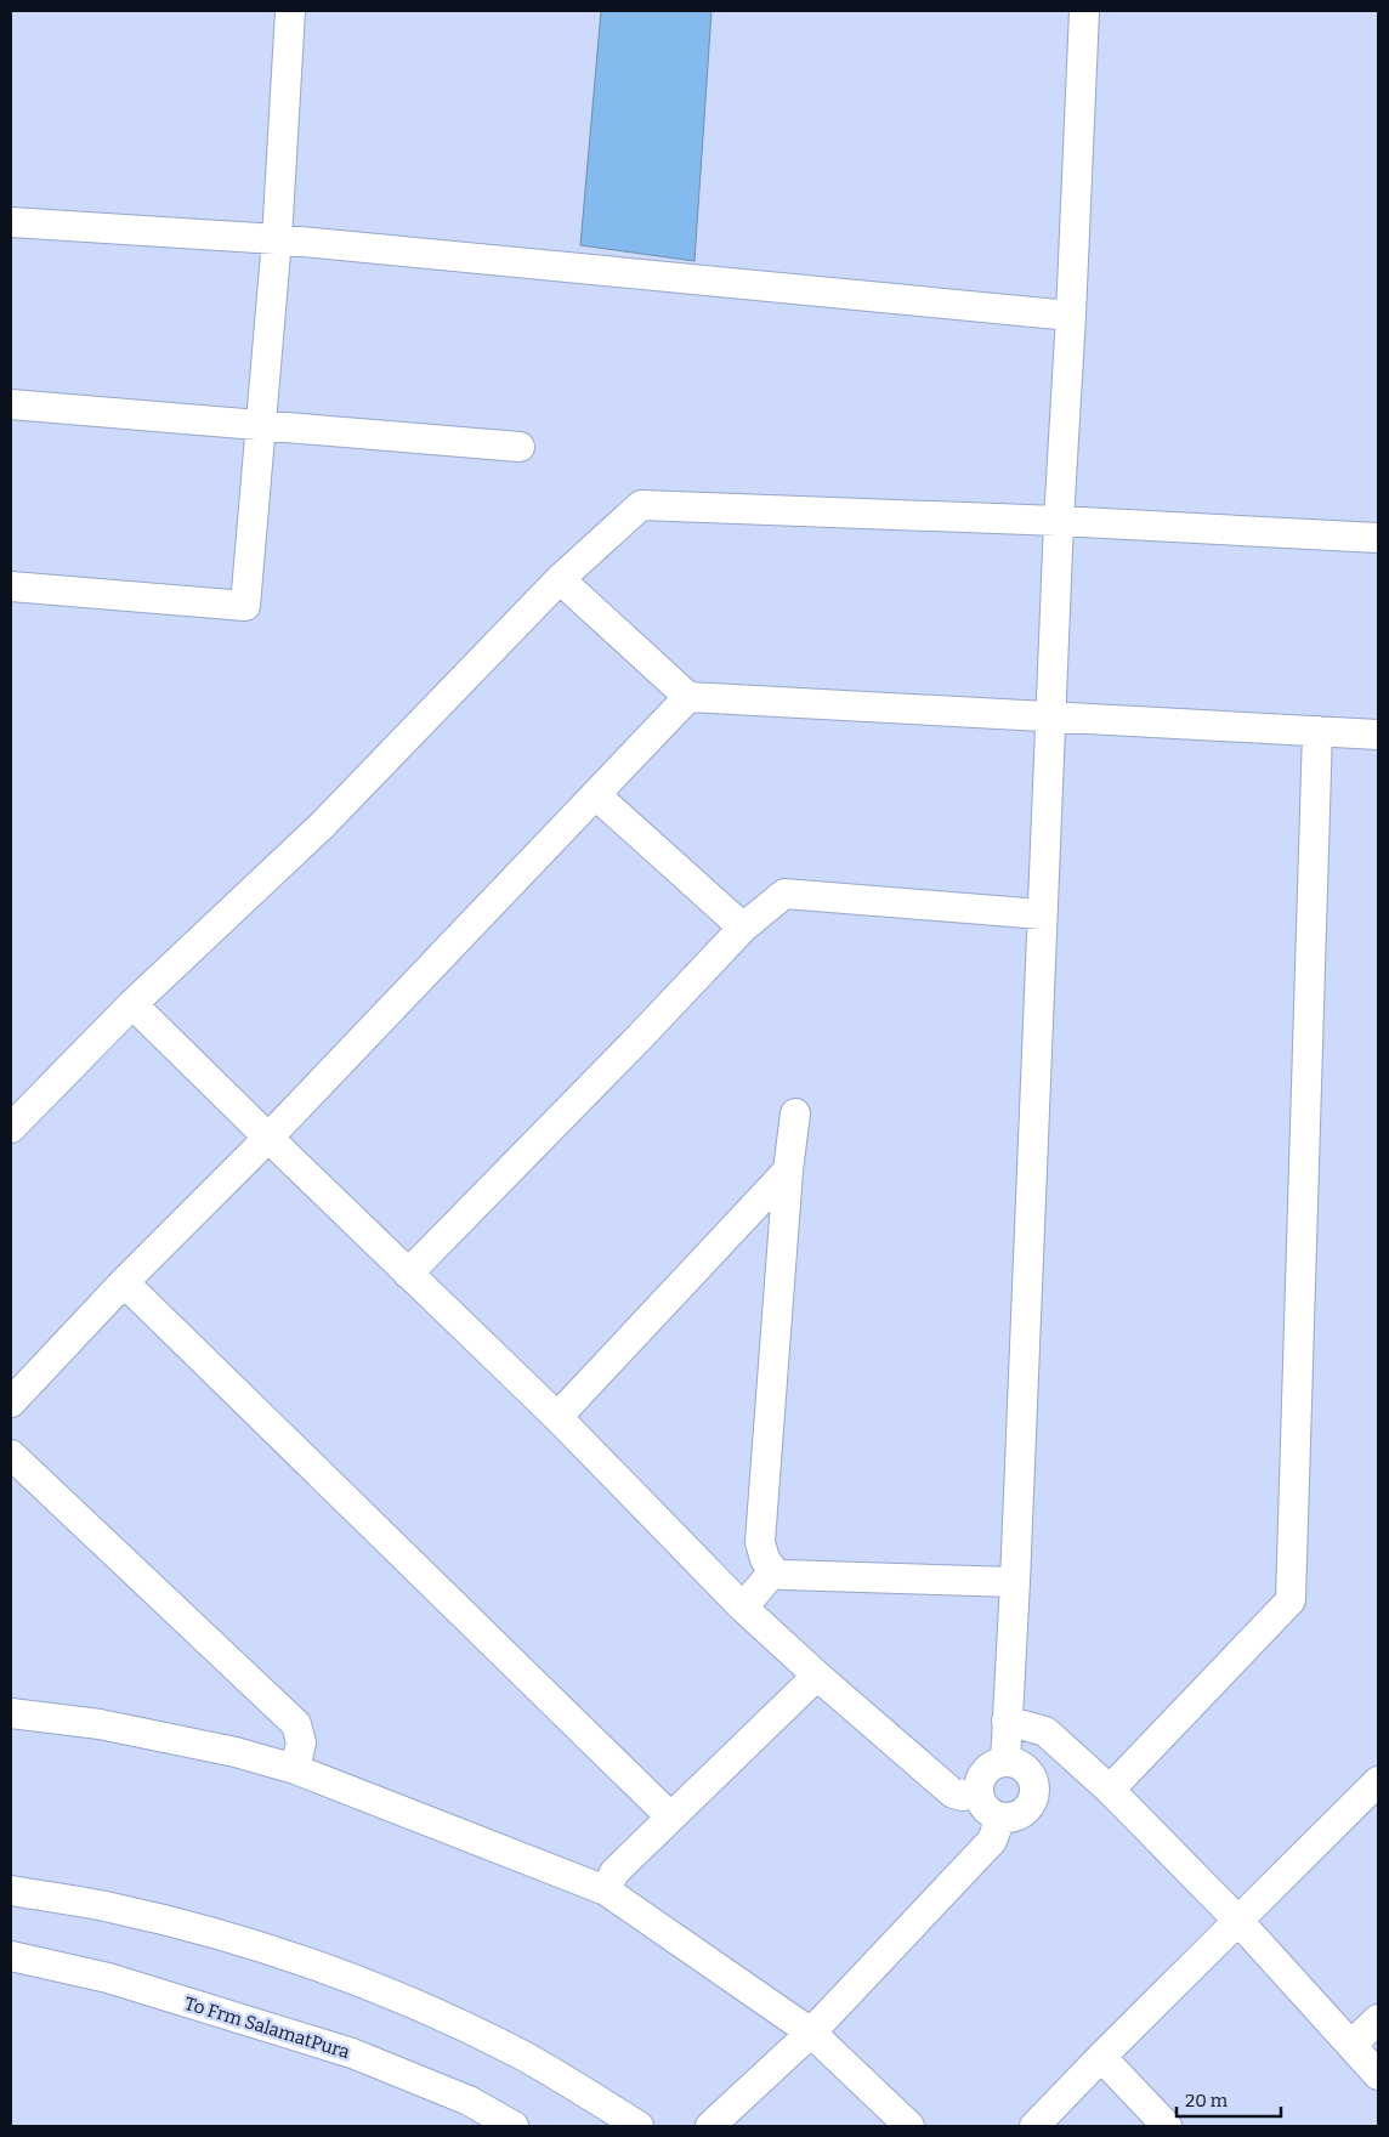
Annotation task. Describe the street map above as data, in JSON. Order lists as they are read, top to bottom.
{
  "streets": {
    "street": ["To Frm SalamatPura"]
  },
  "scale_bar": "20 m"
}
